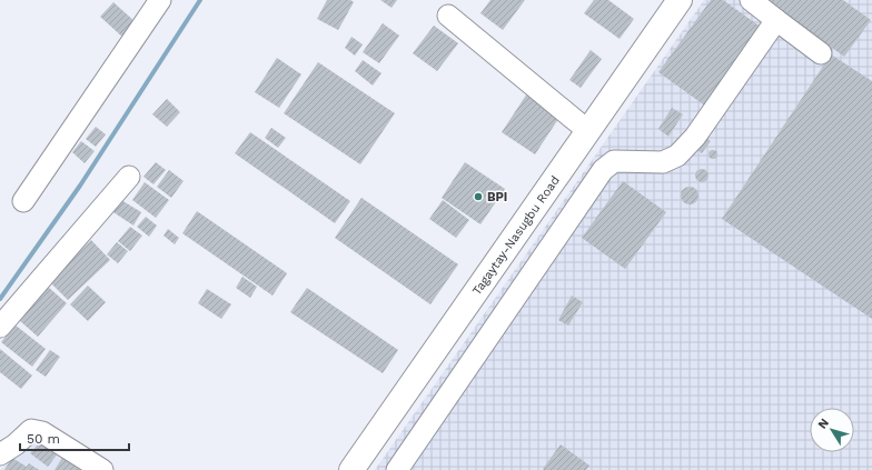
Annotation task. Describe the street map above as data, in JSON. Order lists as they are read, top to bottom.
{
  "streets": {
    "main road": ["Tagaytay-Nasugbu Road"]
  },
  "places": ["BPI"],
  "scale_bar": "50 m",
  "north": "top left"
}
